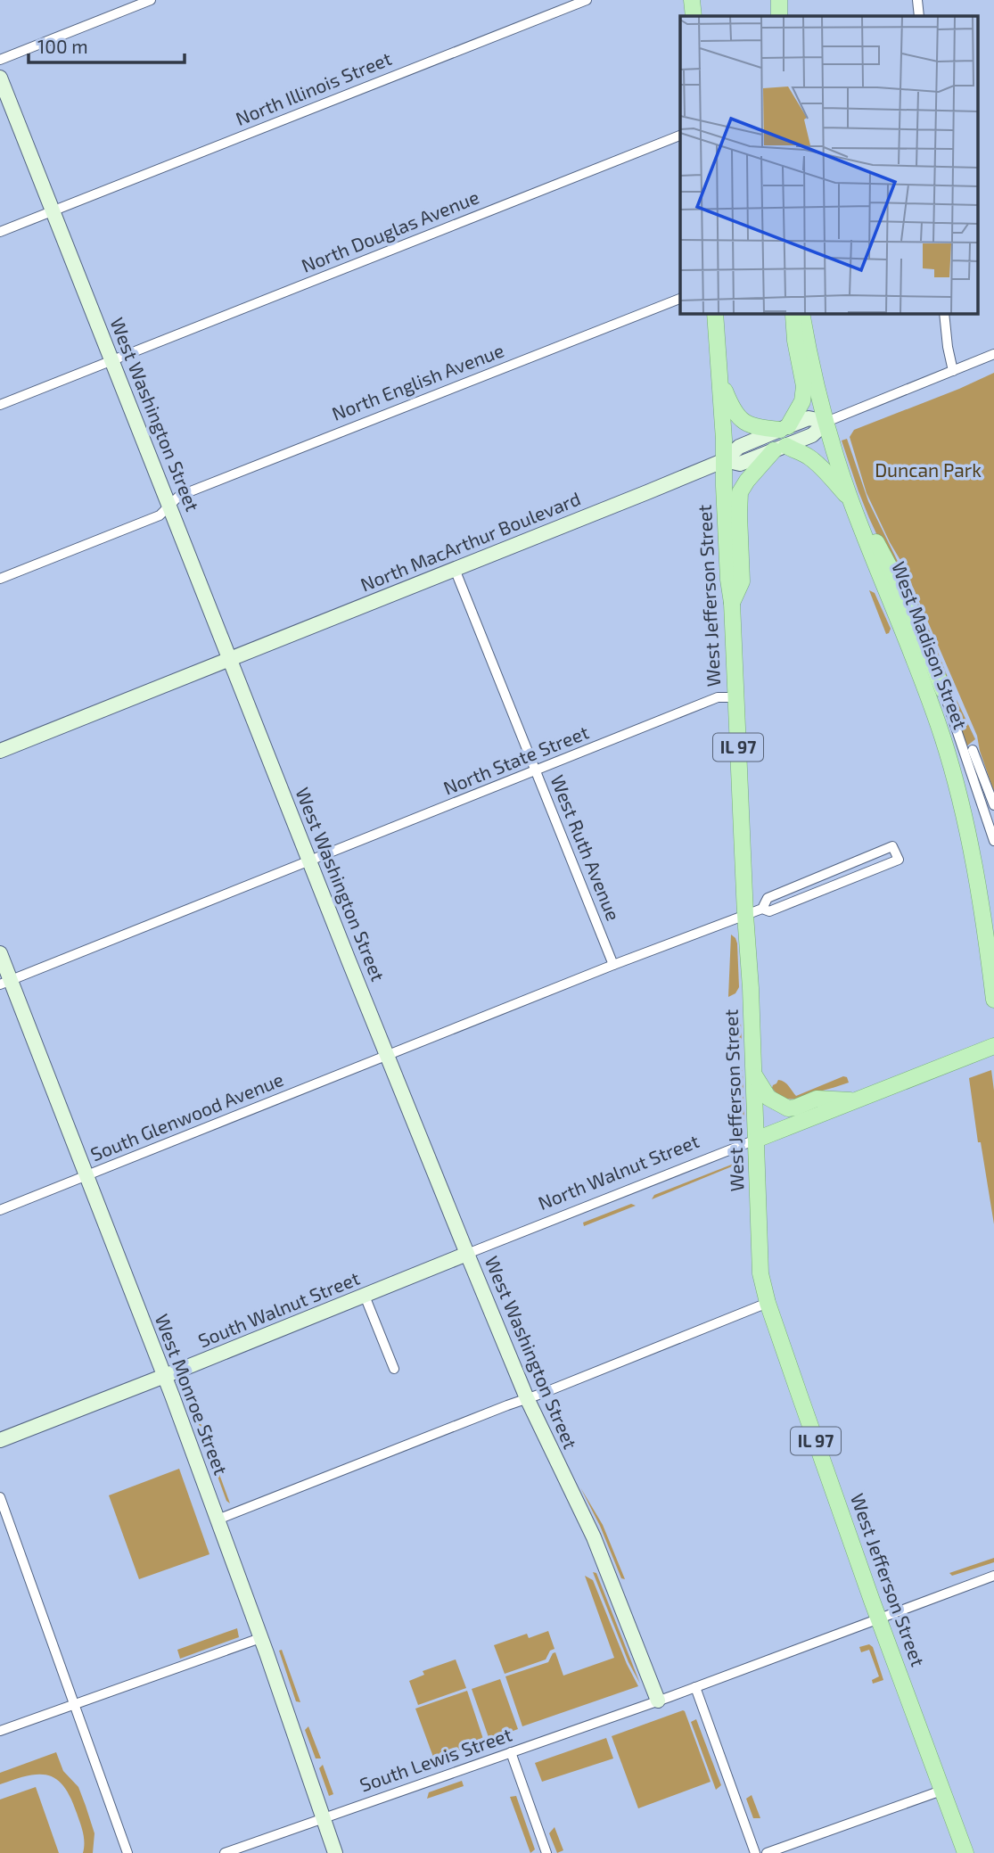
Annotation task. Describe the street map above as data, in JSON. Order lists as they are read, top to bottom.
{
  "streets": {
    "main road": [
      "West Jefferson Street",
      "West Madison Street",
      "IL 97",
      "North Walnut Street"
    ],
    "street": [
      "North Illinois Street",
      "North Douglas Avenue",
      "North English Avenue",
      "West Washington Street",
      "North MacArthur Boulevard",
      "North State Street",
      "West Ruth Avenue",
      "South Glenwood Avenue",
      "South Walnut Street",
      "West Monroe Street",
      "South Lewis Street"
    ]
  },
  "crossings": [
    ["North Illinois Street", "West Washington Street"],
    ["North Douglas Avenue", "West Washington Street"],
    ["North English Avenue", "West Washington Street"],
    ["West Washington Street", "North MacArthur Boulevard"],
    ["West Washington Street", "North State Street"],
    ["West Washington Street", "South Glenwood Avenue"],
    ["West Washington Street", "North Walnut Street"],
    ["West Washington Street", "South Walnut Street"],
    ["West Washington Street", "South Lewis Street"],
    ["North MacArthur Boulevard", "West Jefferson Street"],
    ["North MacArthur Boulevard", "West Madison Street"],
    ["North MacArthur Boulevard", "West Ruth Avenue"],
    ["West Jefferson Street", "North State Street"],
    ["West Jefferson Street", "South Glenwood Avenue"],
    ["West Jefferson Street", "North Walnut Street"],
    ["West Jefferson Street", "South Lewis Street"],
    ["North State Street", "West Ruth Avenue"],
    ["North State Street", "West Monroe Street"],
    ["West Ruth Avenue", "South Glenwood Avenue"],
    ["South Glenwood Avenue", "West Monroe Street"],
    ["North Walnut Street", "South Walnut Street"],
    ["South Walnut Street", "West Monroe Street"],
    ["West Monroe Street", "South Lewis Street"]
  ],
  "parks": ["Duncan Park"],
  "scale_bar": "100 m"
}
